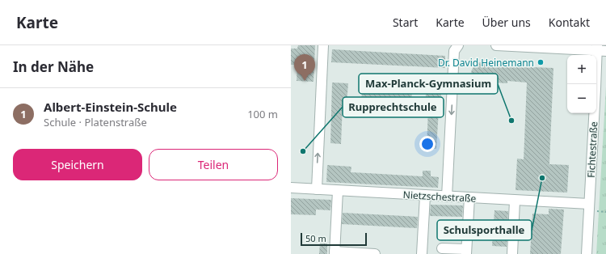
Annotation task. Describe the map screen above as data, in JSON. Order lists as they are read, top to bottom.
{
  "streets": {
    "street": ["Fichtestraße", "Nietzschestraße"]
  },
  "crossings": [
    ["Fichtestraße", "Nietzschestraße"]
  ],
  "places": [
    "Dr. David Heinemann",
    "Max-Planck-Gymnasium",
    "Rupprechtschule",
    "Schulsporthalle"
  ],
  "scale_bar": "50 m",
  "page": {
    "header": "Karte",
    "nav": [
      "Start",
      "Karte",
      "Über uns",
      "Kontakt"
    ],
    "heading": "In der Nähe",
    "pins": "1",
    "map_buttons": ["+", "−"],
    "list": [
      {
        "mark": "1",
        "name": "Albert-Einstein-Schule",
        "note": "Schule · Platenstraße",
        "value": "100 m"
      }
    ],
    "buttons": ["Speichern", "Teilen"],
    "scale": "50 m"
  }
}
